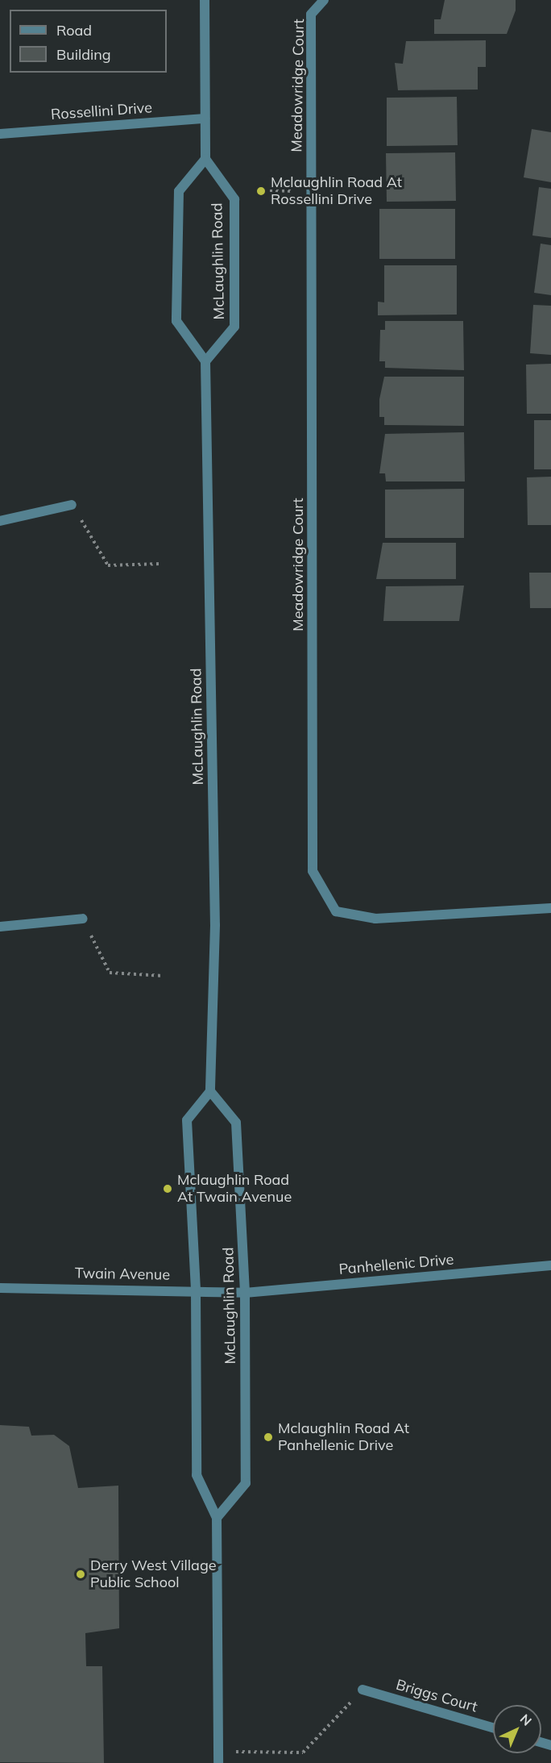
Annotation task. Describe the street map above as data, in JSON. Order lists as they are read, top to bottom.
{
  "streets": {
    "street": [
      "Meadowridge Court",
      "Rossellini Drive",
      "McLaughlin Road",
      "Panhellenic Drive",
      "Twain Avenue",
      "Briggs Court"
    ]
  },
  "crossings": [
    ["McLaughlin Road", "Panhellenic Drive"],
    ["McLaughlin Road", "Twain Avenue"],
    ["Panhellenic Drive", "Twain Avenue"]
  ],
  "places": [
    "Mclaughlin Road At Rossellini Drive",
    "Mclaughlin Road At Twain Avenue",
    "Mclaughlin Road At Panhellenic Drive",
    "Derry West Village Public School"
  ],
  "legend": ["Road", "Building"],
  "north": "top right"
}
